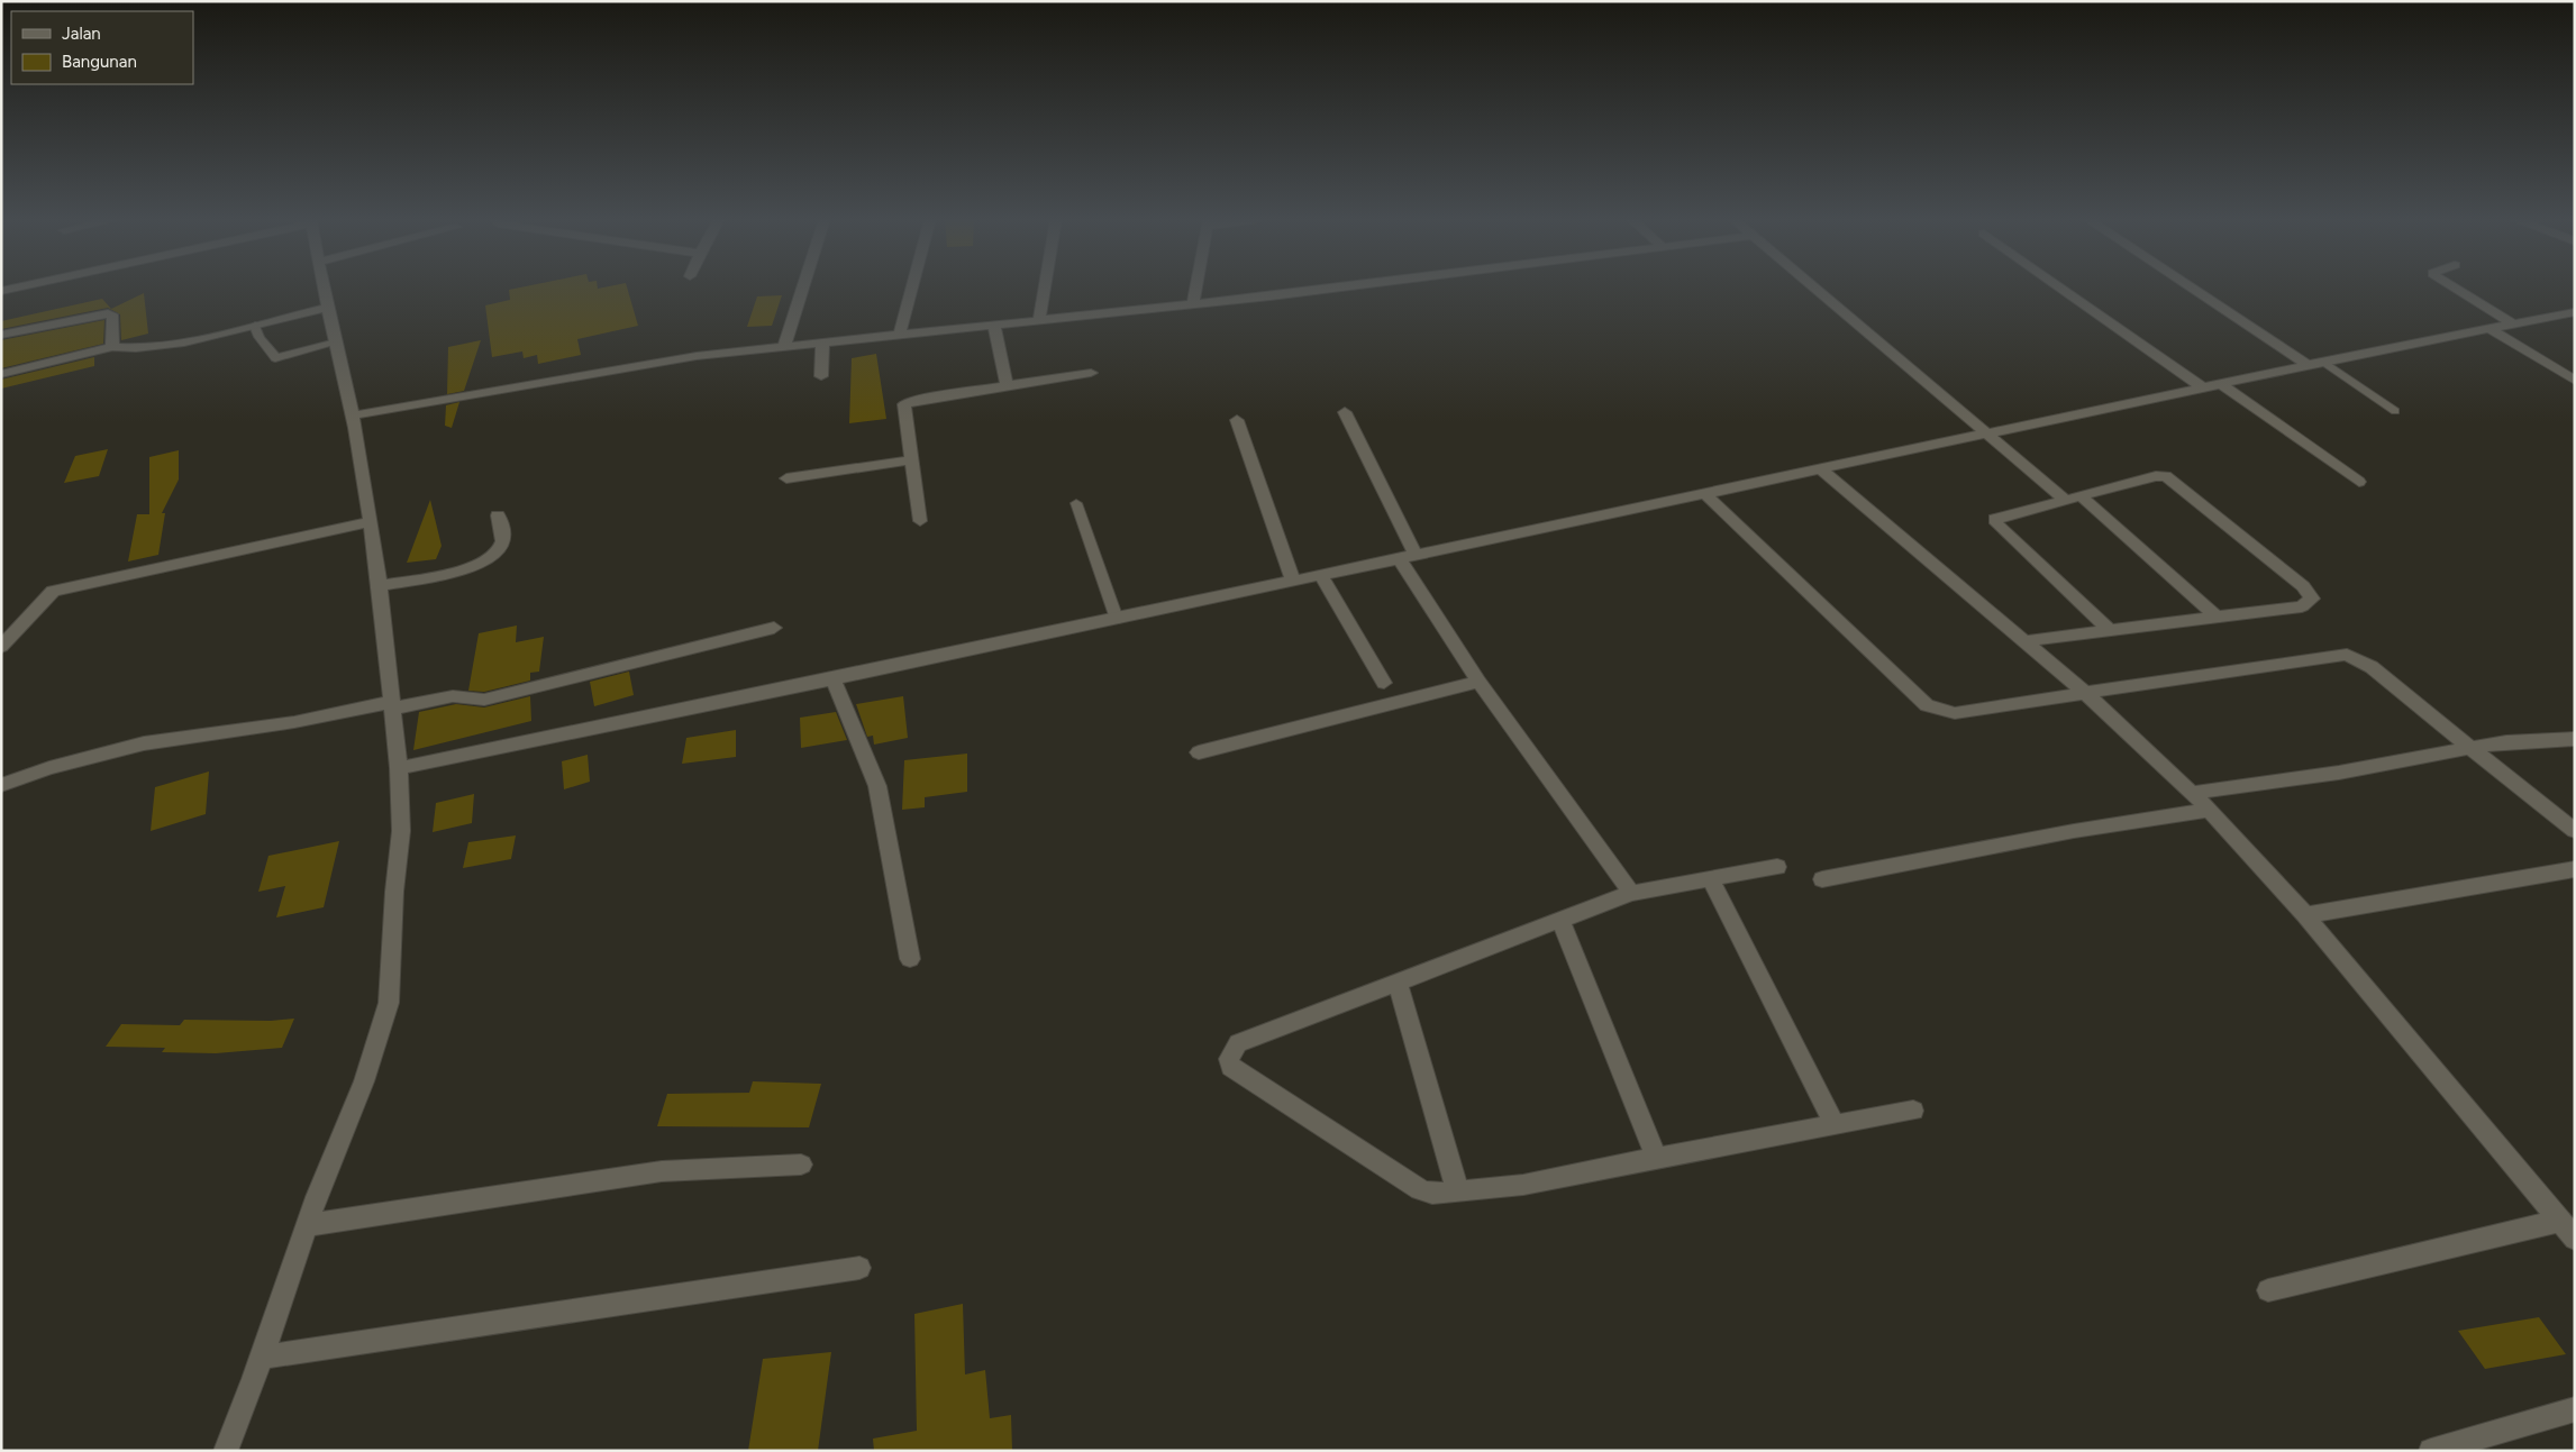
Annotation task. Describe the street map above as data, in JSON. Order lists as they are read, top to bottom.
{
  "legend": ["Jalan", "Bangunan"]
}
